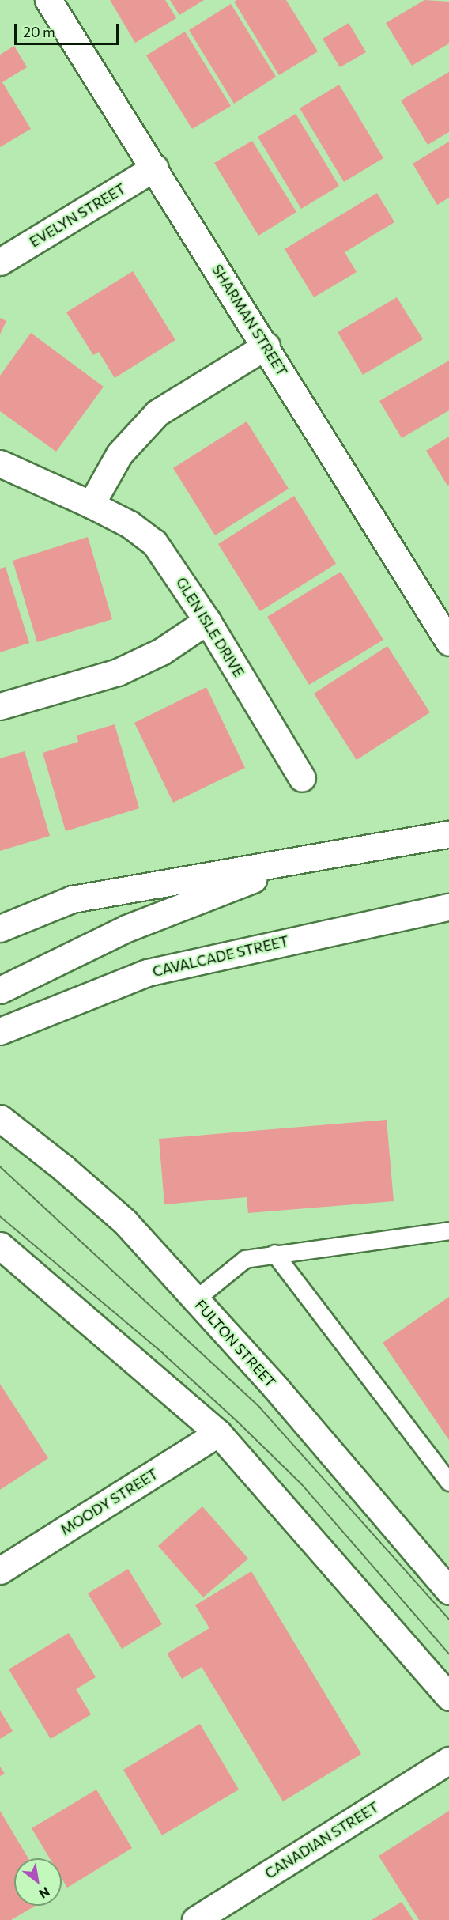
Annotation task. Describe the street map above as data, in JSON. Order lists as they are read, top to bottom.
{
  "streets": {
    "main road": [
      "EVELYN STREET",
      "SHARMAN STREET",
      "GLEN ISLE DRIVE",
      "CAVALCADE STREET",
      "FULTON STREET",
      "MOODY STREET",
      "CANADIAN STREET"
    ]
  },
  "crossings": [
    ["EVELYN STREET", "SHARMAN STREET"]
  ],
  "scale_bar": "20 m",
  "north": "bottom right"
}
